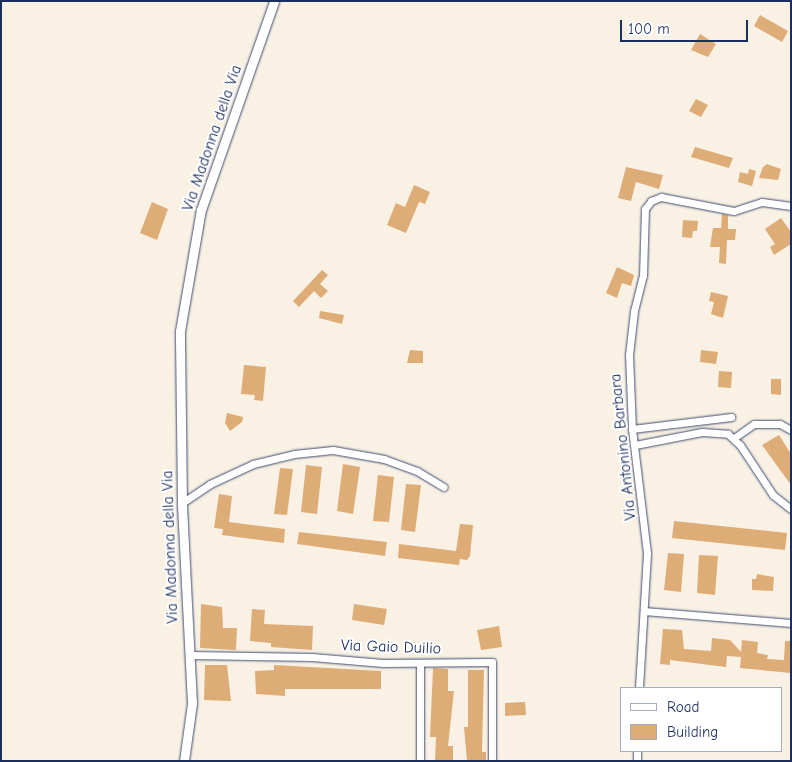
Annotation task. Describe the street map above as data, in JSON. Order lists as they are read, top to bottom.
{
  "streets": {
    "street": ["Via Madonna della Via", "Via Antonino Barbara", "Via Gaio Duilio"]
  },
  "crossings": [
    ["Via Madonna della Via", "Via Gaio Duilio"]
  ],
  "legend": ["Road", "Building"],
  "scale_bar": "100 m"
}
